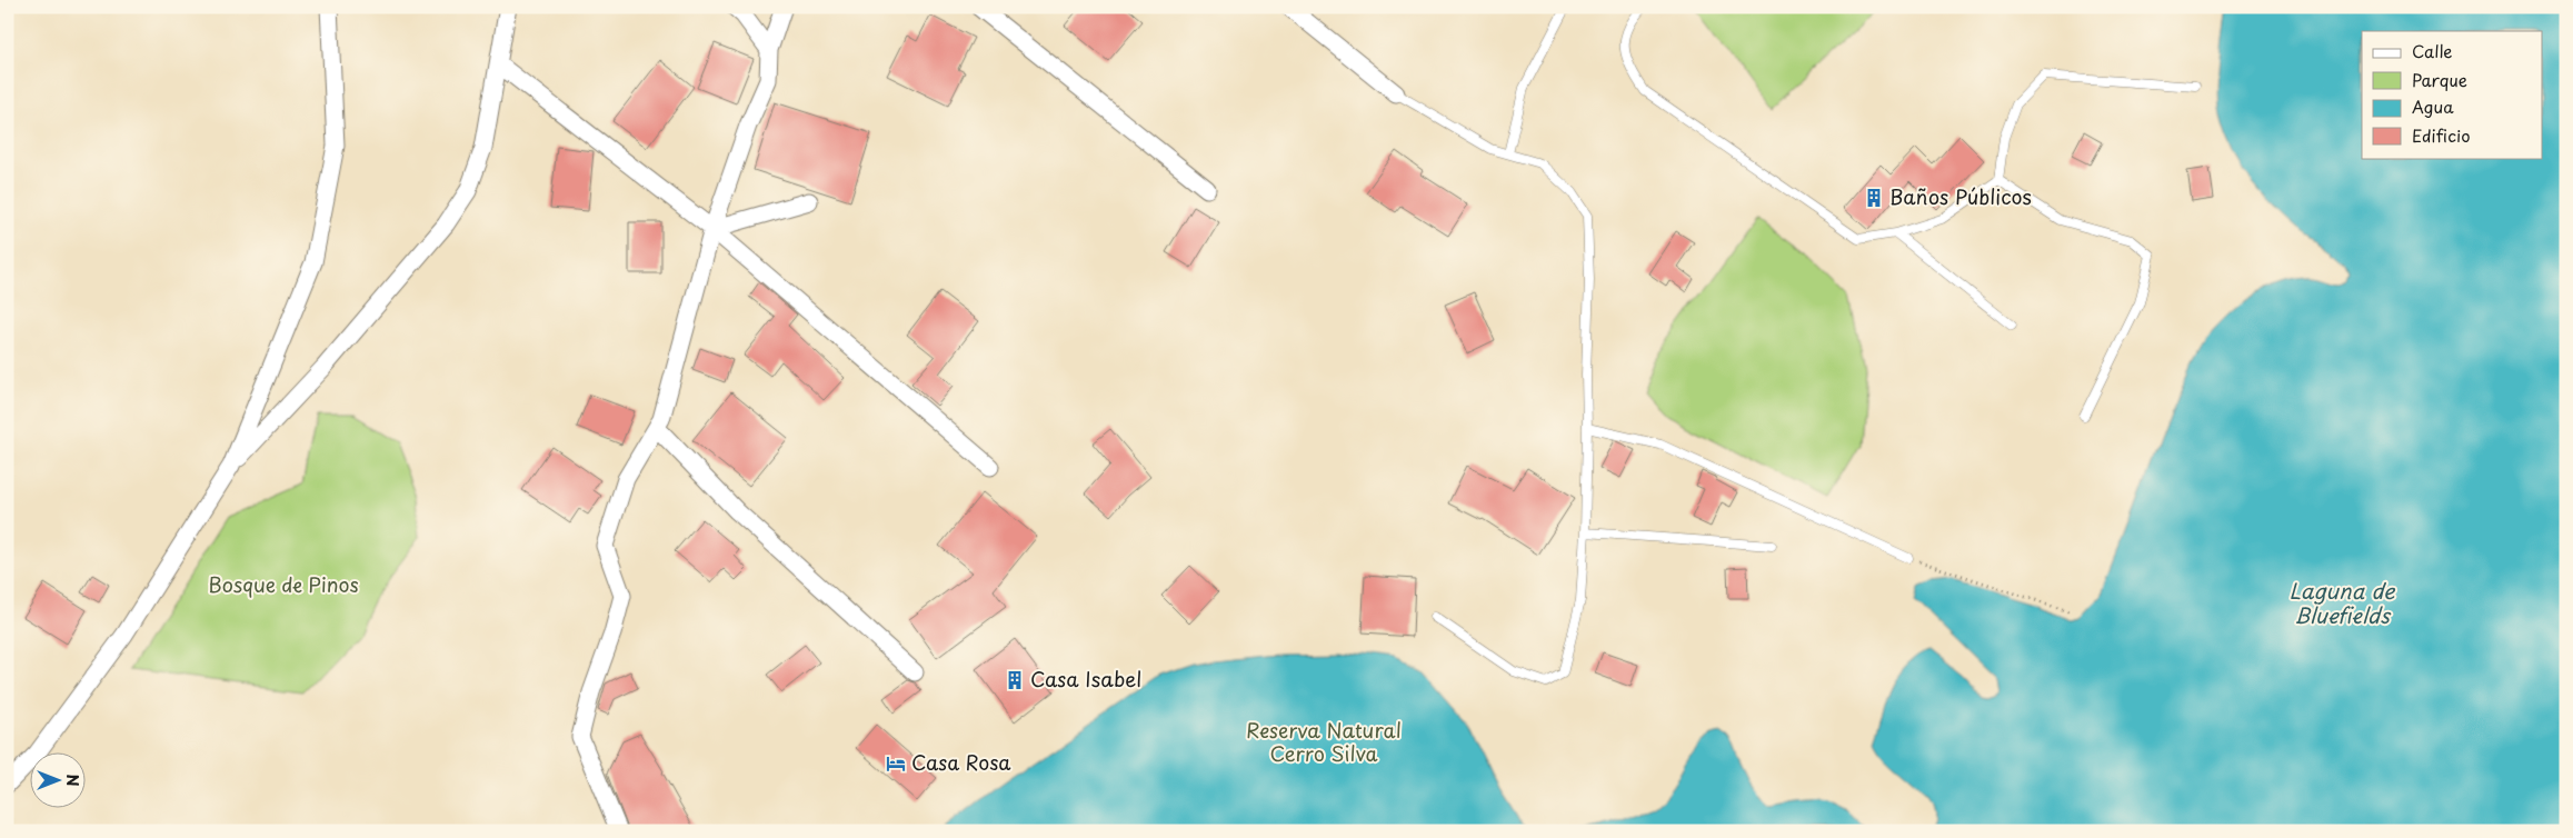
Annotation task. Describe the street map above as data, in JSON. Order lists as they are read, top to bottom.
{
  "water": ["Laguna de Bluefields"],
  "parks": ["Bosque de Pinos", "Reserva Natural Cerro Silva"],
  "places": {
    "building": ["Baños Públicos", "Casa Isabel"],
    "hotel": ["Casa Rosa"]
  },
  "legend": [
    "Calle",
    "Parque",
    "Agua",
    "Edificio"
  ],
  "north": "right"
}
